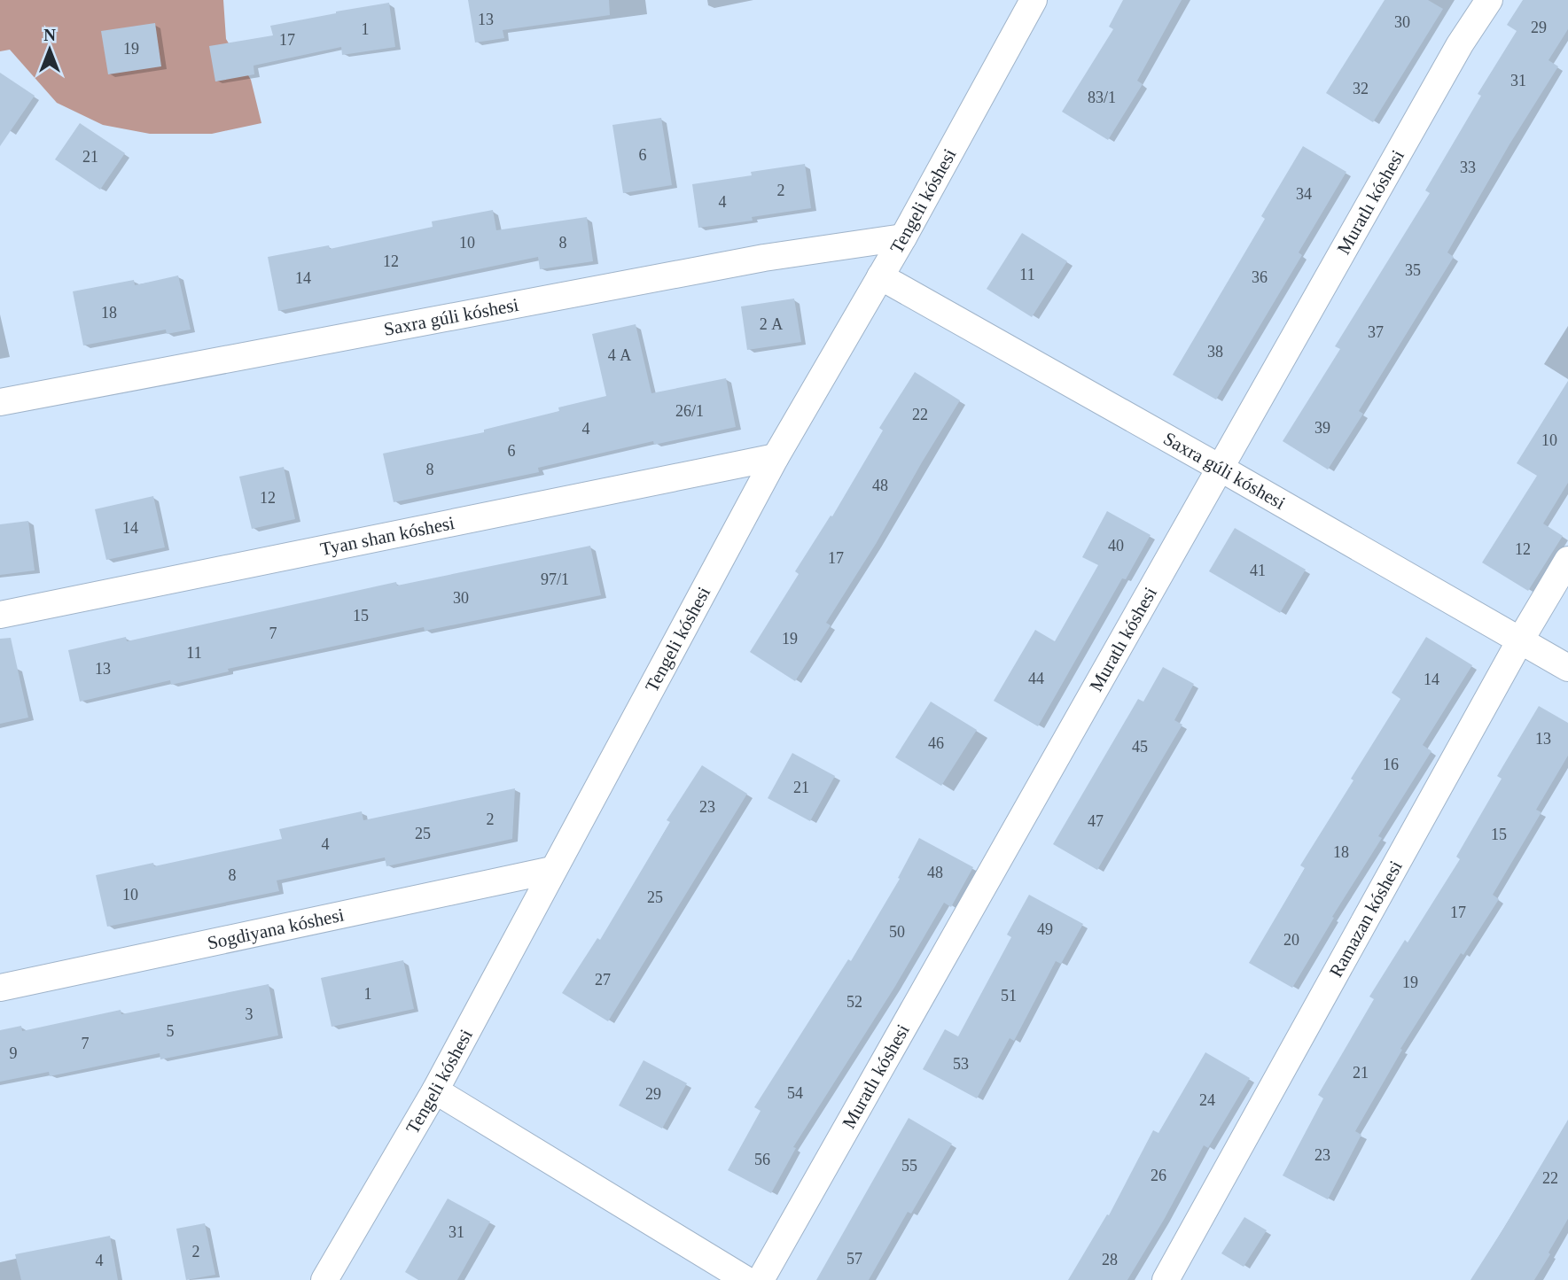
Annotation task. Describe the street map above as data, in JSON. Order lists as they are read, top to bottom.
{
  "streets": {
    "street": [
      "Tengeli kóshesi",
      "Muratlı kóshesi",
      "Saxra gúli kóshesi",
      "Tyan shan kóshesi",
      "Ramazan kóshesi",
      "Sogdiyana kóshesi"
    ]
  },
  "crossings": [
    ["Tengeli kóshesi", "Saxra gúli kóshesi"],
    ["Tengeli kóshesi", "Tyan shan kóshesi"],
    ["Tengeli kóshesi", "Sogdiyana kóshesi"],
    ["Muratlı kóshesi", "Saxra gúli kóshesi"],
    ["Saxra gúli kóshesi", "Ramazan kóshesi"]
  ],
  "house_numbers": [
    "13",
    "30",
    "29",
    "1",
    "17",
    "19",
    "31",
    "32",
    "83/1",
    "6",
    "21",
    "33",
    "2",
    "34",
    "4",
    "10",
    "8",
    "12",
    "35",
    "11",
    "36",
    "14",
    "18",
    "2 А",
    "37",
    "38",
    "4 А",
    "26/1",
    "22",
    "39",
    "4",
    "10",
    "6",
    "8",
    "48",
    "12",
    "14",
    "40",
    "12",
    "17",
    "41",
    "97/1",
    "30",
    "15",
    "7",
    "19",
    "11",
    "13",
    "44",
    "14",
    "13",
    "46",
    "45",
    "16",
    "21",
    "23",
    "2",
    "47",
    "25",
    "15",
    "4",
    "18",
    "48",
    "8",
    "10",
    "25",
    "17",
    "49",
    "50",
    "20",
    "27",
    "19",
    "1",
    "51",
    "52",
    "3",
    "5",
    "7",
    "9",
    "53",
    "21",
    "54",
    "29",
    "24",
    "23",
    "56",
    "55",
    "26",
    "22",
    "31",
    "2",
    "57",
    "28",
    "4"
  ],
  "north": "top"
}
